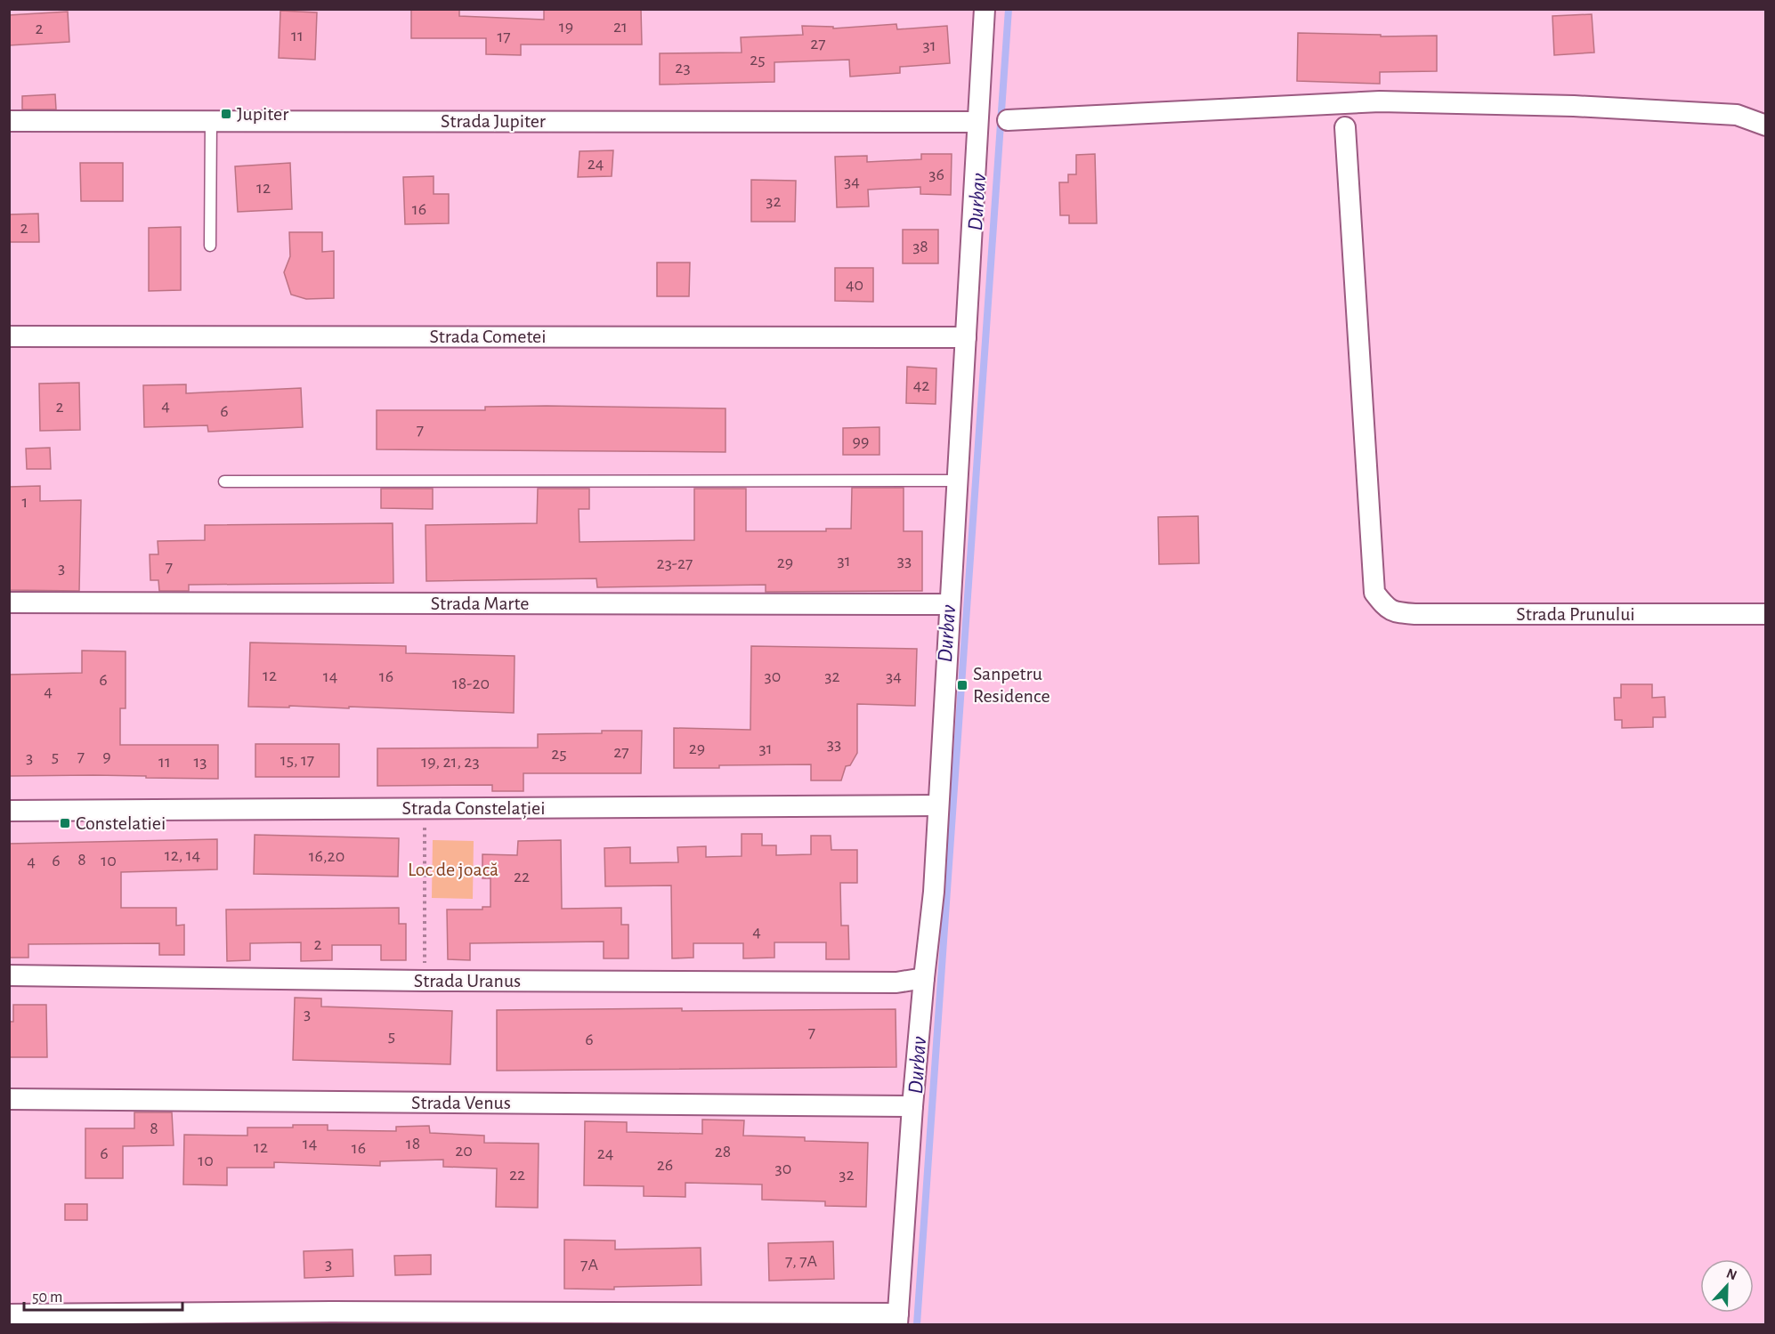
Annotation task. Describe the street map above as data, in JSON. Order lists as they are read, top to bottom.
{
  "streets": {
    "street": [
      "Strada Jupiter",
      "Strada Cometei",
      "Strada Marte",
      "Strada Prunului",
      "Strada Constelației",
      "Strada Uranus",
      "Strada Venus"
    ]
  },
  "water": ["Durbav"],
  "parks": ["Loc de joacă"],
  "places": {
    "transit": ["Jupiter", "Sanpetru Residence", "Constelatiei"]
  },
  "house_numbers": [
    "19",
    "21",
    "2",
    "11",
    "17",
    "27",
    "31",
    "25",
    "23",
    "24",
    "36",
    "34",
    "12",
    "32",
    "16",
    "2",
    "38",
    "40",
    "42",
    "4",
    "2",
    "6",
    "7",
    "99",
    "1",
    "31",
    "33",
    "29",
    "23-27",
    "7",
    "3",
    "12",
    "14",
    "16",
    "30",
    "32",
    "34",
    "6",
    "18-20",
    "4",
    "33",
    "29",
    "31",
    "27",
    "25",
    "5",
    "7",
    "9",
    "3",
    "15, 17",
    "11",
    "13",
    "19, 21, 23",
    "12, 14",
    "16,20",
    "8",
    "6",
    "10",
    "4",
    "22",
    "4",
    "2",
    "3",
    "7",
    "5",
    "6",
    "8",
    "14",
    "18",
    "12",
    "16",
    "20",
    "28",
    "6",
    "24",
    "10",
    "26",
    "30",
    "22",
    "32",
    "7, 7A",
    "3",
    "7A"
  ],
  "scale_bar": "50 m",
  "north": "top"
}
